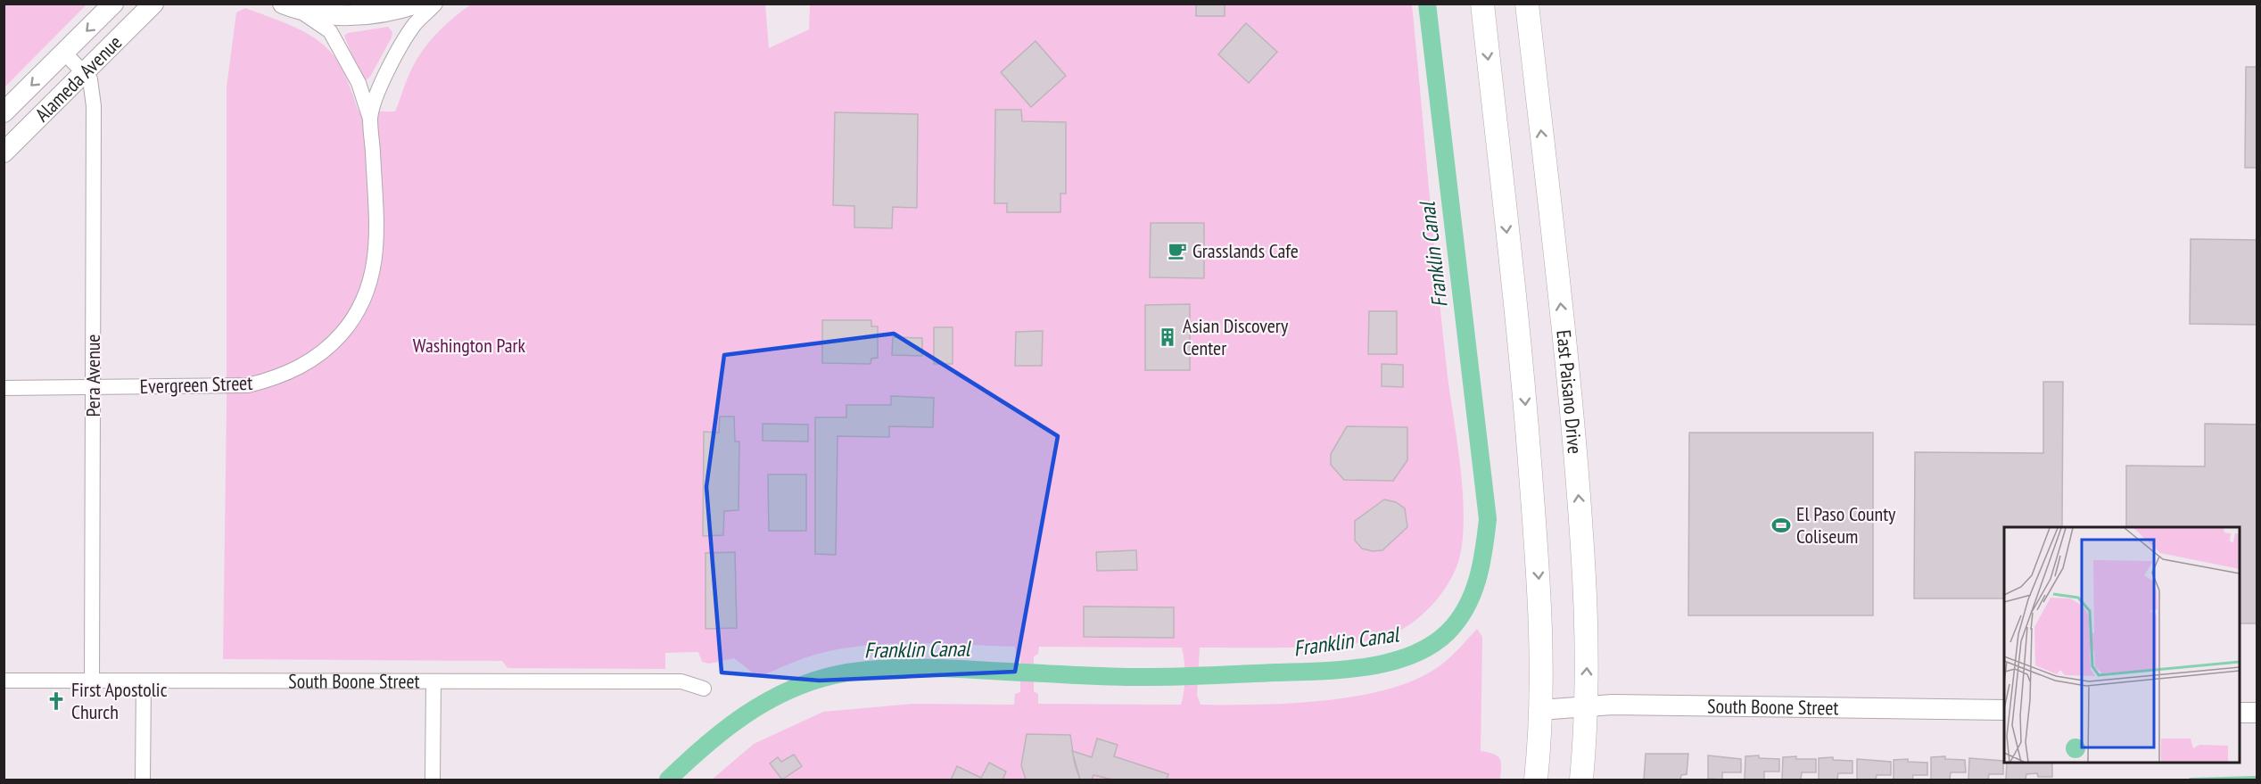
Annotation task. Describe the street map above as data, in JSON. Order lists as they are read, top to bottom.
{
  "streets": {
    "main road": ["East Paisano Drive"],
    "street": [
      "Alameda Avenue",
      "Pera Avenue",
      "Evergreen Street",
      "South Boone Street"
    ]
  },
  "crossings": [
    ["Alameda Avenue", "Pera Avenue"],
    ["Pera Avenue", "Evergreen Street"],
    ["Pera Avenue", "South Boone Street"],
    ["East Paisano Drive", "South Boone Street"]
  ],
  "water": ["Franklin Canal"],
  "parks": ["Washington Park"],
  "places": {
    "cafe": ["Grasslands Cafe"],
    "building": ["Asian Discovery Center"],
    "sports": ["El Paso County Coliseum"],
    "church": ["First Apostolic Church"]
  }
}
